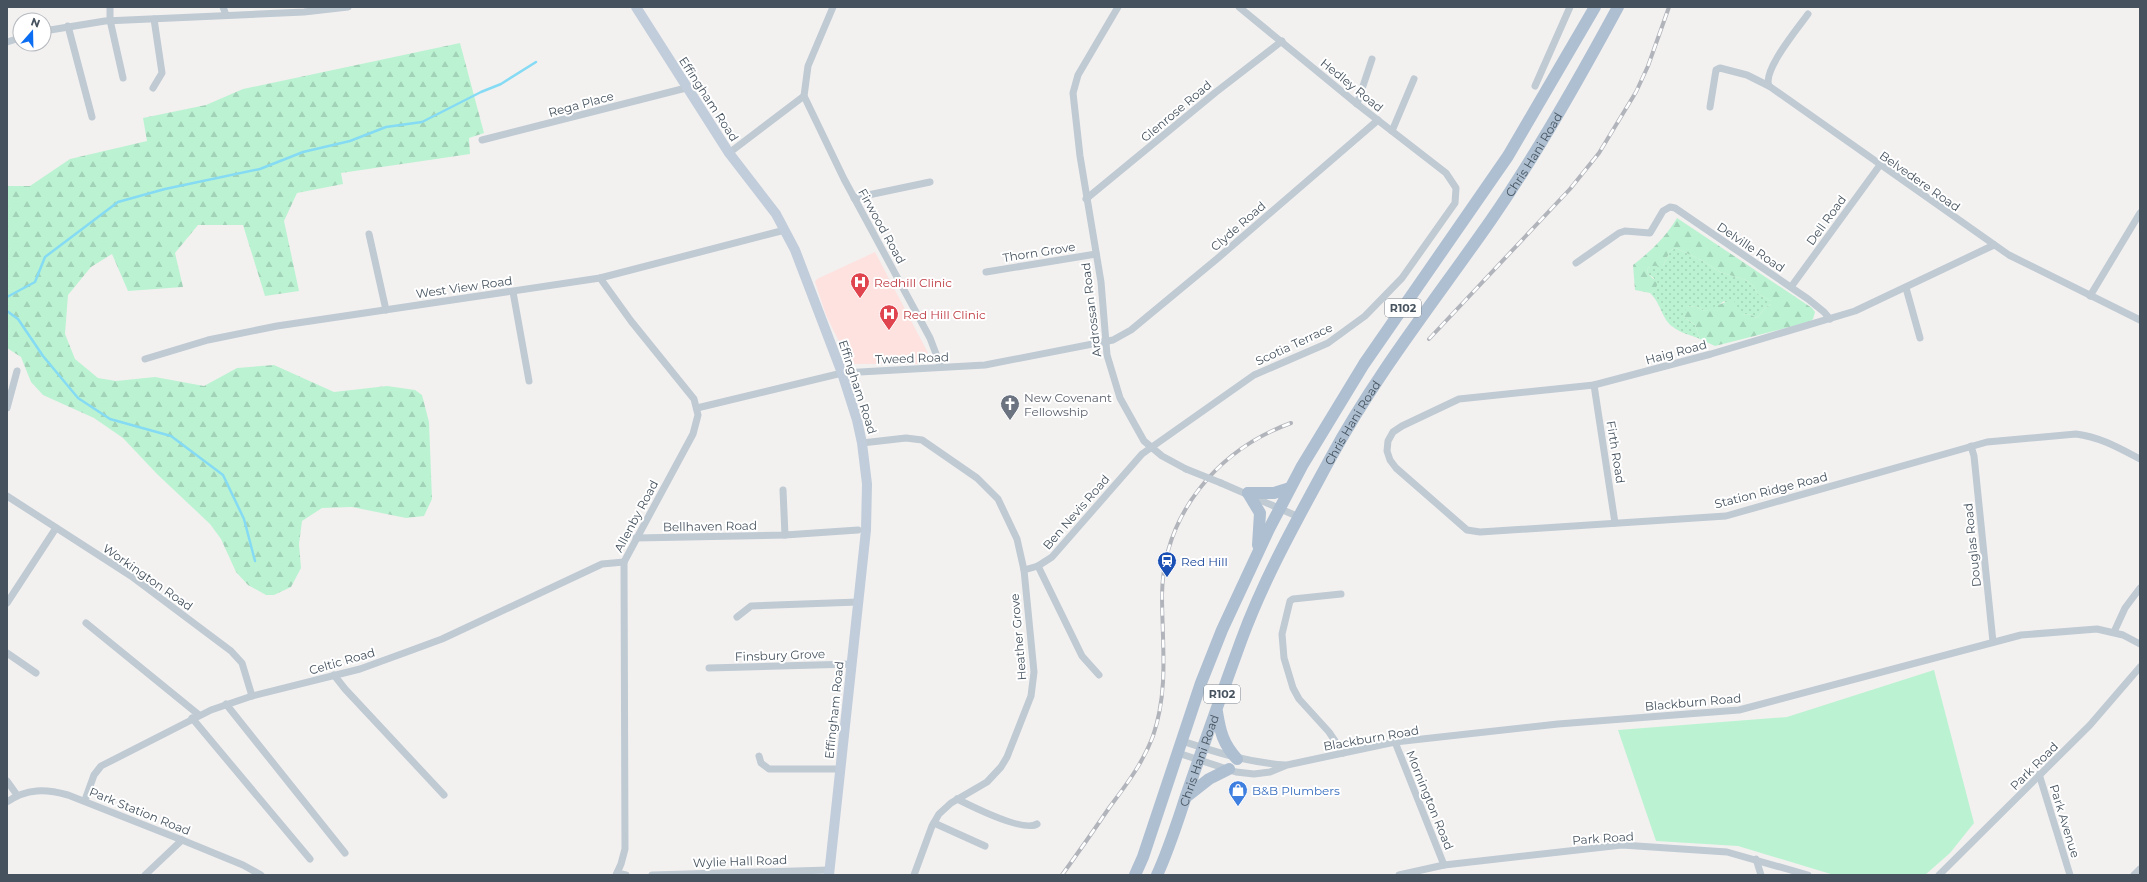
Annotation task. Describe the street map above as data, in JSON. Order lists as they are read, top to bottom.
{
  "streets": {
    "main road": ["Chris Hani Road", "R102"],
    "street": [
      "Hedley Road",
      "Effingham Road",
      "Rega Place",
      "Glenrose Road",
      "Belvedere Road",
      "Dell Road",
      "Firwood Road",
      "Clyde Road",
      "Delville Road",
      "Thorn Grove",
      "West View Road",
      "Ardrossan Road",
      "Scotia Terrace",
      "Haig Road",
      "Tweed Road",
      "Firth Road",
      "Station Ridge Road",
      "Ben Nevis Road",
      "Allenby Road",
      "Bellhaven Road",
      "Douglas Road",
      "Workington Road",
      "Heather Grove",
      "Finsbury Grove",
      "Celtic Road",
      "Blackburn Road",
      "Park Road",
      "Mornington Road",
      "Park Station Road",
      "Park Avenue",
      "Wylie Hall Road"
    ]
  },
  "crossings": [
    ["Hedley Road", "Glenrose Road"],
    ["Hedley Road", "Clyde Road"],
    ["Hedley Road", "Scotia Terrace"],
    ["Effingham Road", "Rega Place"],
    ["Effingham Road", "West View Road"],
    ["Effingham Road", "Tweed Road"],
    ["Effingham Road", "Finsbury Grove"],
    ["Effingham Road", "Wylie Hall Road"],
    ["Glenrose Road", "Ardrossan Road"],
    ["Chris Hani Road", "Ardrossan Road"],
    ["Chris Hani Road", "Blackburn Road"],
    ["Belvedere Road", "Dell Road"],
    ["Belvedere Road", "Haig Road"],
    ["Dell Road", "Delville Road"],
    ["Firwood Road", "Tweed Road"],
    ["Clyde Road", "Ardrossan Road"],
    ["Clyde Road", "Tweed Road"],
    ["Delville Road", "Haig Road"],
    ["Thorn Grove", "Ardrossan Road"],
    ["Ardrossan Road", "Scotia Terrace"],
    ["Ardrossan Road", "Tweed Road"],
    ["Ardrossan Road", "Ben Nevis Road"],
    ["Scotia Terrace", "Ben Nevis Road"],
    ["Haig Road", "Firth Road"],
    ["Haig Road", "Station Ridge Road"],
    ["Tweed Road", "Allenby Road"],
    ["Firth Road", "Station Ridge Road"],
    ["Station Ridge Road", "Douglas Road"],
    ["Ben Nevis Road", "Heather Grove"],
    ["Allenby Road", "Bellhaven Road"],
    ["Allenby Road", "Celtic Road"],
    ["Douglas Road", "Blackburn Road"],
    ["Workington Road", "Celtic Road"],
    ["Celtic Road", "Park Station Road"],
    ["Blackburn Road", "Mornington Road"],
    ["Park Road", "Mornington Road"],
    ["Park Road", "Park Avenue"]
  ],
  "places": {
    "hospital": ["Redhill Clinic", "Red Hill Clinic"],
    "church": ["New Covenant Fellowship"],
    "station": ["Red Hill"],
    "shop": ["B&B Plumbers"]
  },
  "north": "top"
}
